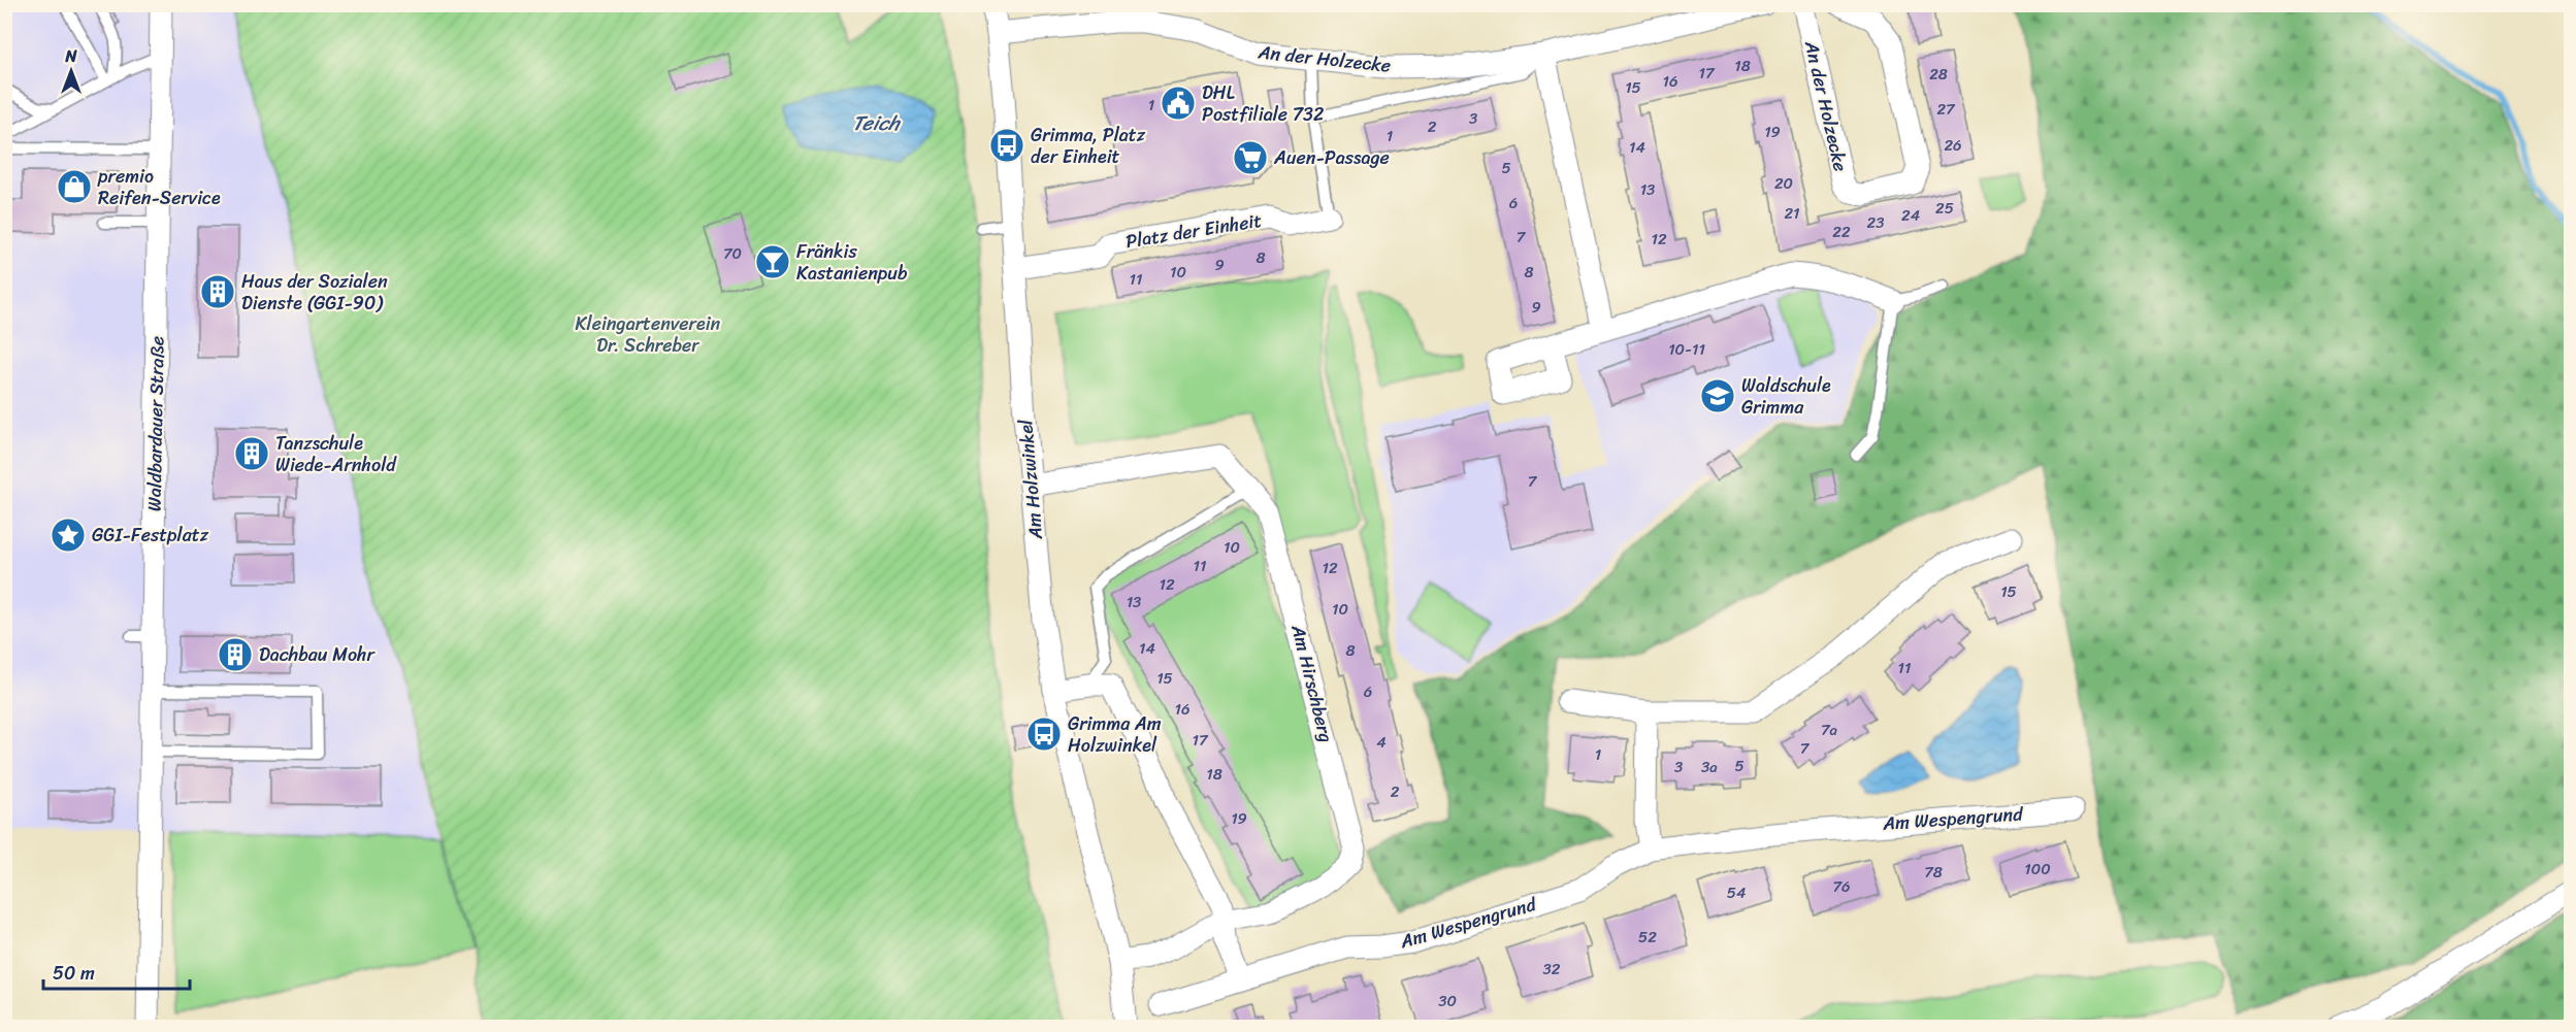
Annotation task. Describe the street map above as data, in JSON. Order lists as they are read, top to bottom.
{
  "streets": {
    "street": [
      "An der Holzecke",
      "Platz der Einheit",
      "Waldbardauer Straße",
      "Am Holzwinkel",
      "Am Hirschberg",
      "Am Wespengrund"
    ]
  },
  "crossings": [
    ["An der Holzecke", "Platz der Einheit"],
    ["An der Holzecke", "Am Holzwinkel"],
    ["Platz der Einheit", "Am Holzwinkel"],
    ["Am Holzwinkel", "Am Hirschberg"]
  ],
  "water": ["Teich"],
  "parks": ["Kleingartenverein Dr. Schreber"],
  "places": {
    "public building": ["DHL Postfiliale 732"],
    "bus stop": ["Grimma, Platz der Einheit", "Grimma Am Holzwinkel"],
    "supermarket": ["Auen-Passage"],
    "shop": ["premio Reifen-Service"],
    "bar": ["Fränkis Kastanienpub"],
    "building": ["Haus der Sozialen Dienste (GGI-90)", "Tanzschule Wiede-Arnhold", "Dachbau Mohr"],
    "school or university": ["Waldschule Grimma"],
    "place": ["GGI-Festplatz"]
  },
  "house_numbers": [
    "18",
    "17",
    "28",
    "16",
    "15",
    "1",
    "27",
    "3",
    "2",
    "19",
    "1",
    "26",
    "14",
    "5",
    "20",
    "13",
    "6",
    "25",
    "21",
    "24",
    "23",
    "22",
    "7",
    "12",
    "70",
    "8",
    "9",
    "10",
    "8",
    "11",
    "9",
    "10-11",
    "7",
    "10",
    "11",
    "12",
    "12",
    "15",
    "13",
    "10",
    "14",
    "8",
    "11",
    "15",
    "6",
    "16",
    "7a",
    "17",
    "4",
    "7",
    "1",
    "5",
    "3",
    "3a",
    "18",
    "2",
    "19",
    "100",
    "78",
    "76",
    "54",
    "52",
    "32",
    "30"
  ],
  "scale_bar": "50 m",
  "north": "top"
}
